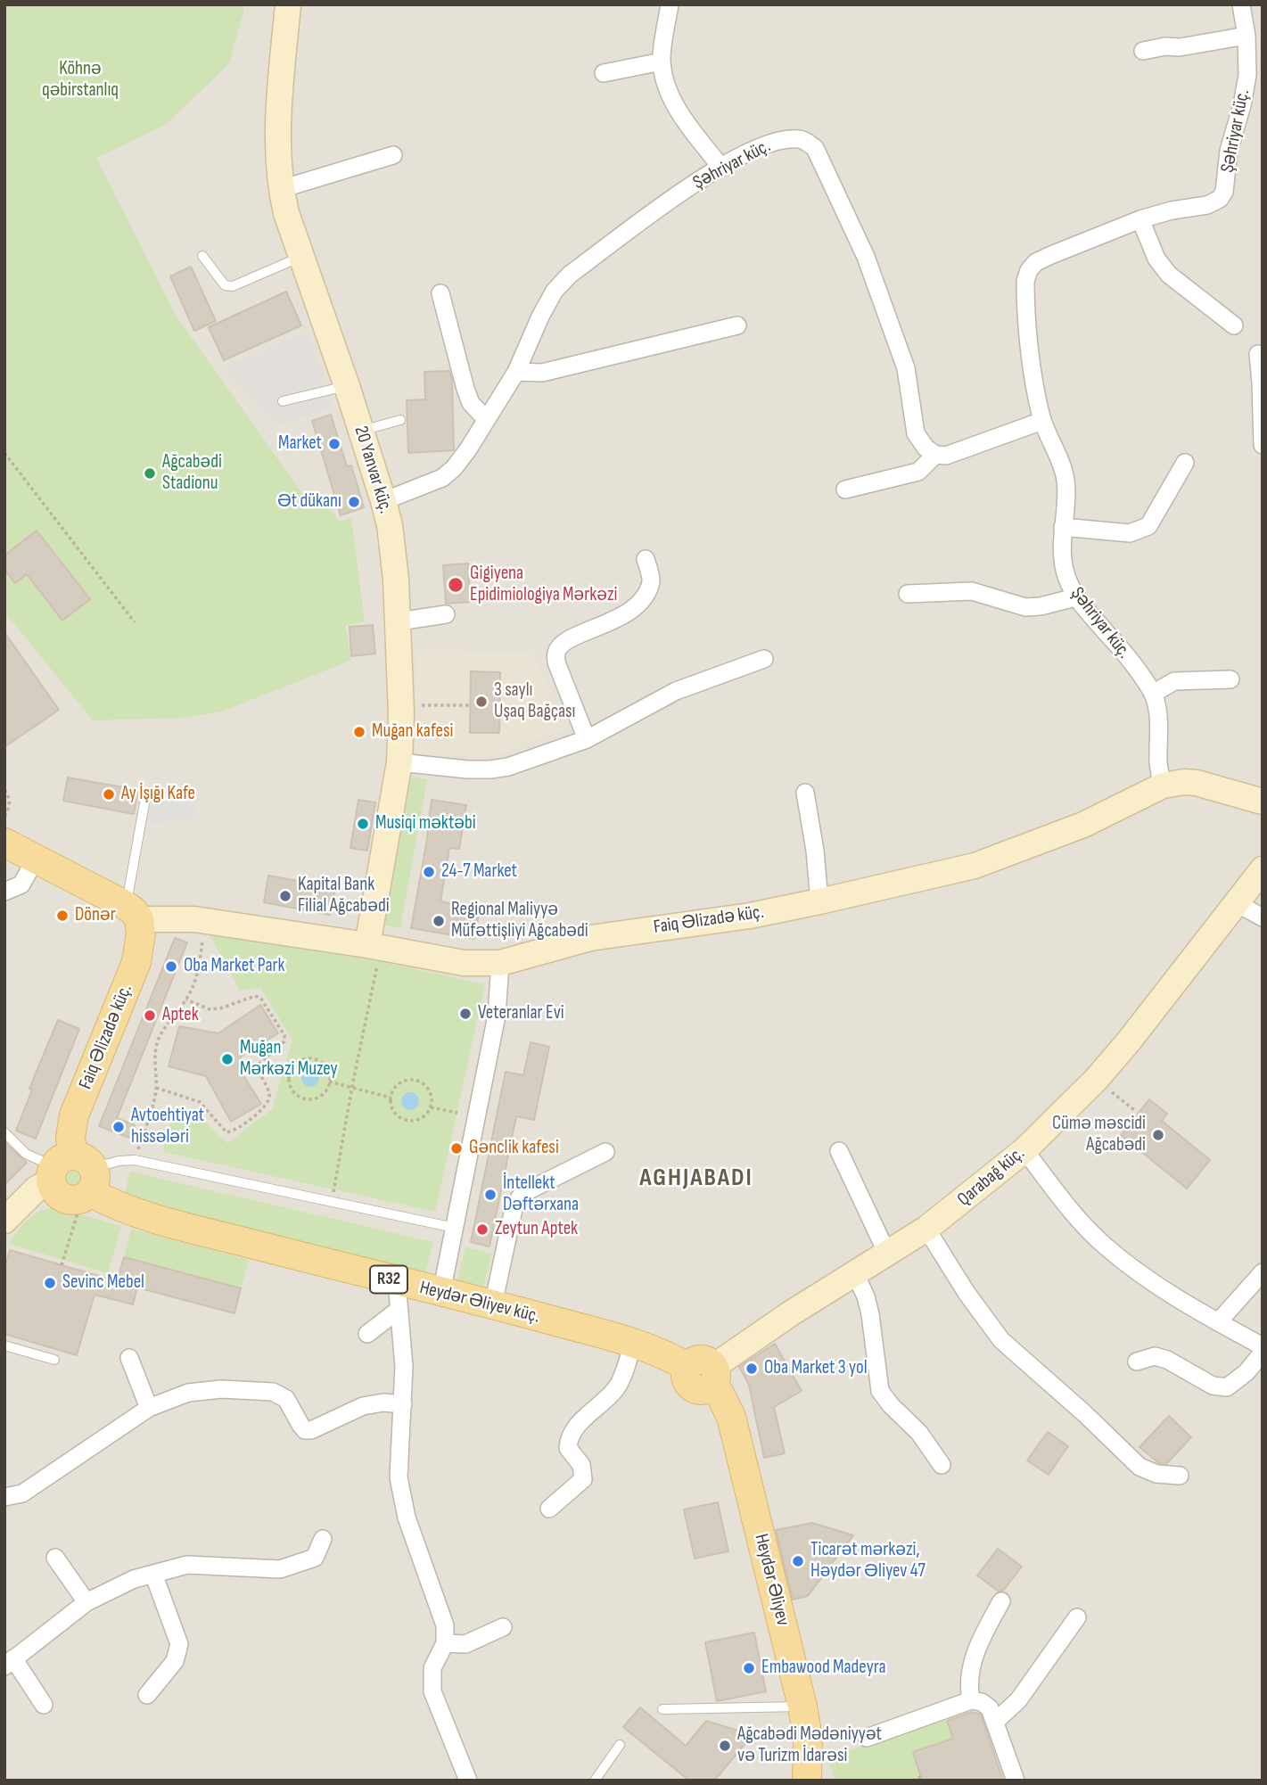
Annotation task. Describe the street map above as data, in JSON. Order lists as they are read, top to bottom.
{
  "streets": {
    "main road": [
      "Faiq Əlizadə küç.",
      "R32",
      "Heydər Əliyev küç.",
      "Heydər Əliyev"
    ],
    "street": ["Şəhriyar küç.", "20 Yanvar küç.", "Qarabağ küç."]
  },
  "crossings": [
    ["Şəhriyar küç.", "20 Yanvar küç."],
    ["Şəhriyar küç.", "Faiq Əlizadə küç."],
    ["20 Yanvar küç.", "Faiq Əlizadə küç."],
    ["Faiq Əlizadə küç.", "Heydər Əliyev küç."],
    ["Qarabağ küç.", "Heydər Əliyev küç."],
    ["Qarabağ küç.", "Heydər Əliyev"],
    ["Heydər Əliyev küç.", "Heydər Əliyev"]
  ],
  "districts": ["AGHJABADI"],
  "parks": ["Köhnə qəbirstanlıq"],
  "places": [
    "Market",
    "Ağcabədi Stadionu",
    "Әt dükanı",
    "Gigiyena Epidimiologiya Mərkəzi",
    "3 saylı Uşaq Bağçası",
    "Muğan kafesi",
    "Ay İşığı Kafe",
    "Musiqi məktəbi",
    "24-7 Market",
    "Kapital Bank Filial Ağcabədi",
    "Dönər",
    "Regional Maliyyə Müfəttişliyi Ağcabədi",
    "Oba Market Park",
    "Veteranlar Evi",
    "Aptek",
    "Muğan Mərkəzi Muzey",
    "Avtoehtiyat hissələri",
    "Cümə məscidi Ağcabədi",
    "Gənclik kafesi",
    "İntellekt Dəftərxana",
    "Zeytun Aptek",
    "Sevinc Mebel",
    "Oba Market 3 yol",
    "Ticarət mərkəzi, Həydər Əliyev 47",
    "Embawood Madeyra",
    "Ağcabədi Mədəniyyət və Turizm İdarəsi"
  ]
}
